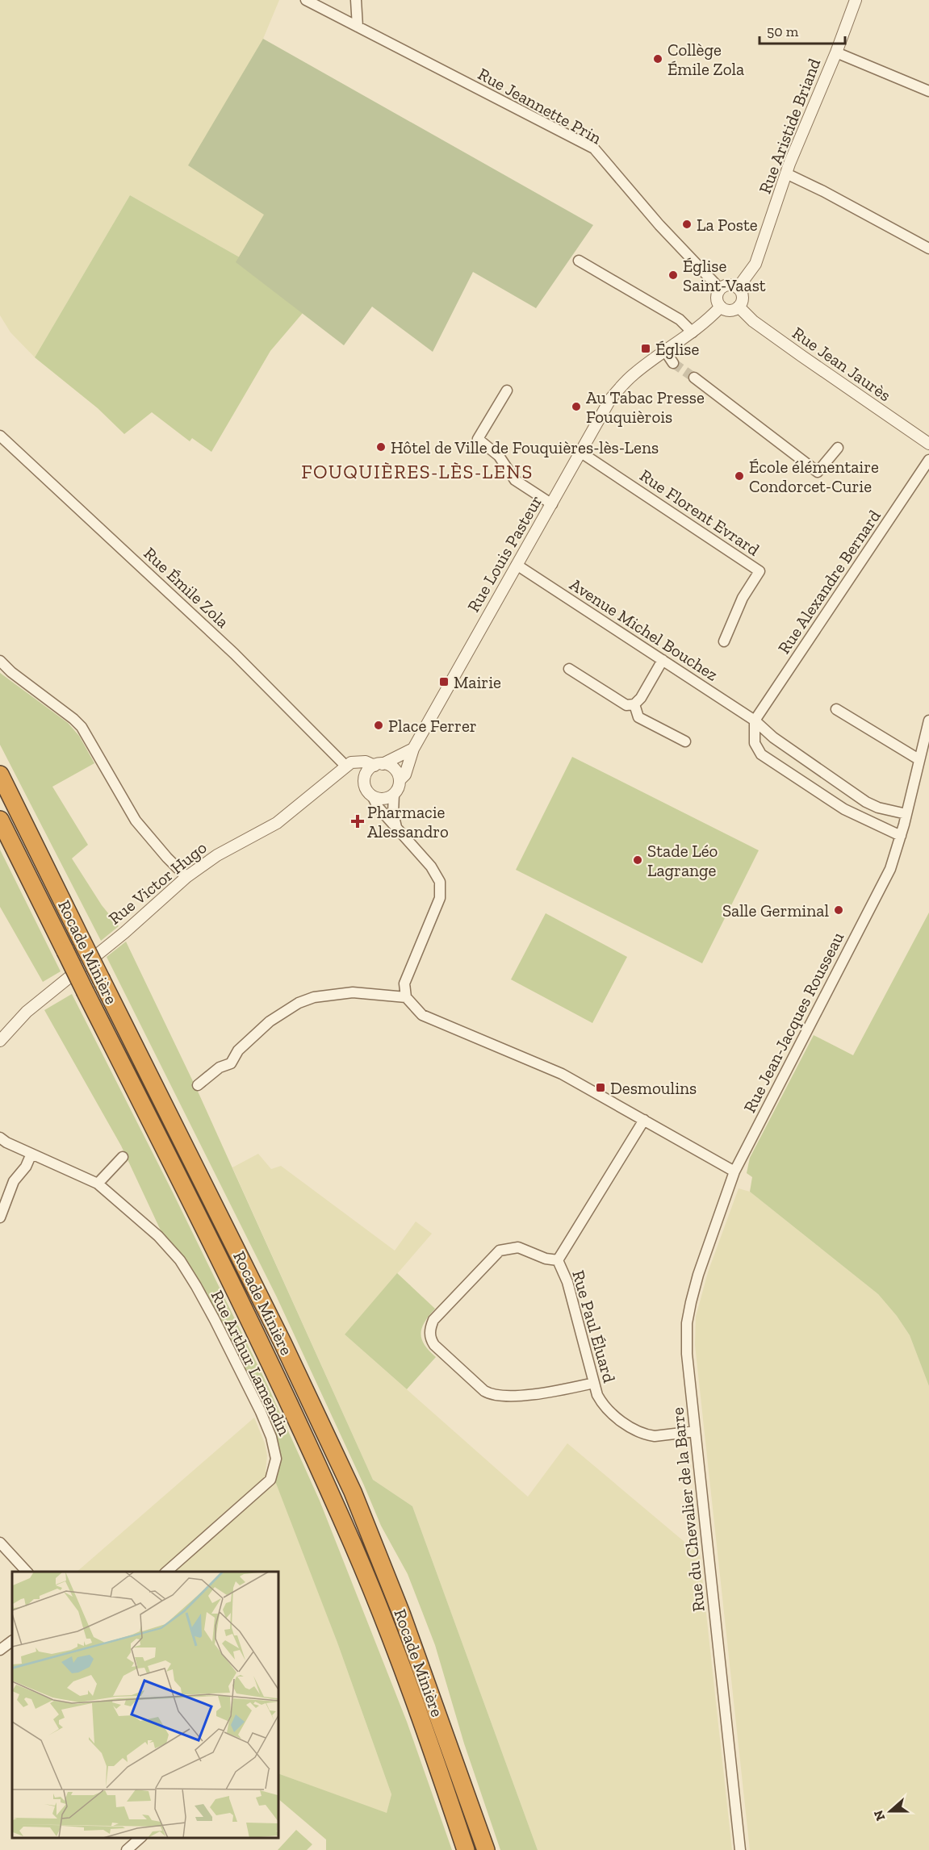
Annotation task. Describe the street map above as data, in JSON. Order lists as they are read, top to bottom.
{
  "streets": {
    "highway": ["Rocade Minière"],
    "street": [
      "Rue Jeannette Prin",
      "Rue Aristide Briand",
      "Rue Jean Jaurès",
      "Rue Florent Evrard",
      "Rue Louis Pasteur",
      "Rue Alexandre Bernard",
      "Rue Émile Zola",
      "Avenue Michel Bouchez",
      "Rue Victor Hugo",
      "Rue Jean-Jacques Rousseau",
      "Rue Paul Éluard",
      "Rue Arthur Lamendin",
      "Rue du Chevalier de la Barre"
    ]
  },
  "crossings": [
    ["Rue Jeannette Prin", "Rue Aristide Briand"],
    ["Rue Jeannette Prin", "Rue Jean Jaurès"],
    ["Rue Jeannette Prin", "Rue Louis Pasteur"],
    ["Rue Aristide Briand", "Rue Jean Jaurès"],
    ["Rue Aristide Briand", "Rue Louis Pasteur"],
    ["Rue Jean Jaurès", "Rue Louis Pasteur"],
    ["Rue Florent Evrard", "Rue Louis Pasteur"],
    ["Rue Louis Pasteur", "Avenue Michel Bouchez"],
    ["Rue Alexandre Bernard", "Avenue Michel Bouchez"],
    ["Rue Émile Zola", "Rue Victor Hugo"],
    ["Avenue Michel Bouchez", "Rue Jean-Jacques Rousseau"],
    ["Rue Jean-Jacques Rousseau", "Rue du Chevalier de la Barre"],
    ["Rue Paul Éluard", "Rue du Chevalier de la Barre"]
  ],
  "districts": ["FOUQUIÈRES-LÈS-LENS"],
  "places": {
    "other": [
      "Collège Émile Zola",
      "La Poste",
      "Église Saint-Vaast",
      "Au Tabac Presse Fouquièrois",
      "Hôtel de Ville de Fouquières-lès-Lens",
      "École élémentaire Condorcet-Curie",
      "Place Ferrer",
      "Stade Léo Lagrange",
      "Salle Germinal"
    ],
    "transit": ["Église", "Mairie", "Desmoulins"],
    "health": ["Pharmacie Alessandro"]
  },
  "scale_bar": "50 m",
  "north": "left"
}
